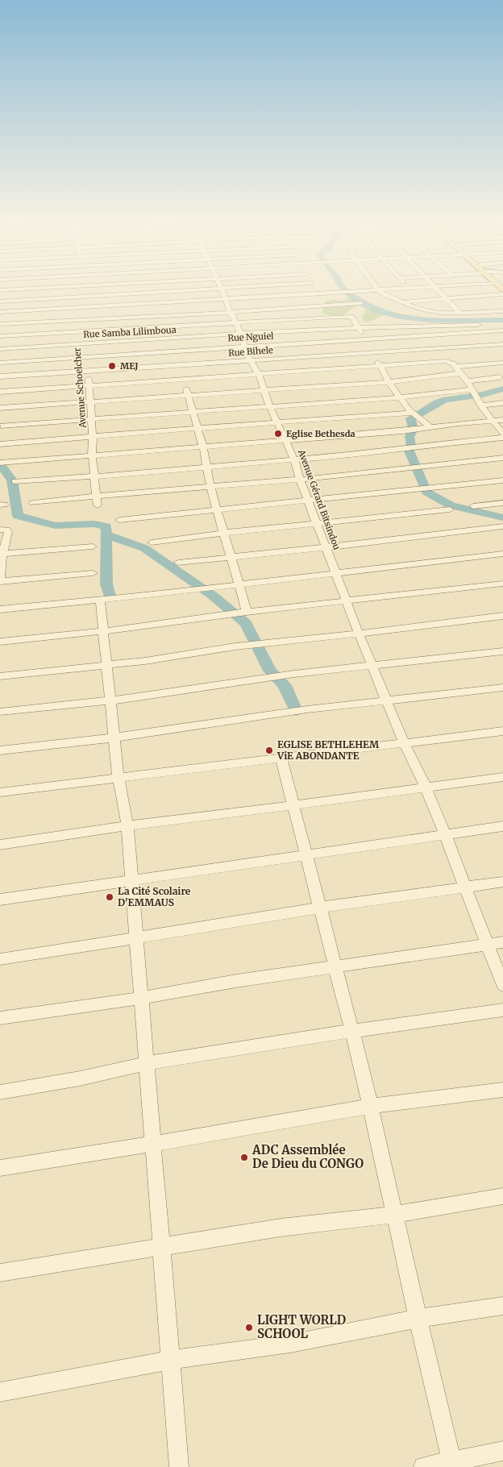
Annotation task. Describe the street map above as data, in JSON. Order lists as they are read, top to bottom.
{
  "streets": {
    "street": [
      "Rue Samba Lilimboua",
      "Rue Nguiel",
      "Rue Bihele",
      "Avenue Schoelcher",
      "Avenue Gérard Bitsindou"
    ]
  },
  "crossings": [
    ["Rue Samba Lilimboua", "Avenue Schoelcher"],
    ["Rue Samba Lilimboua", "Avenue Gérard Bitsindou"],
    ["Rue Nguiel", "Avenue Schoelcher"],
    ["Rue Nguiel", "Avenue Gérard Bitsindou"],
    ["Rue Bihele", "Avenue Schoelcher"],
    ["Rue Bihele", "Avenue Gérard Bitsindou"]
  ],
  "places": [
    "MEJ",
    "Eglise Bethesda",
    "EGLISE BETHLEHEM ViE ABONDANTE",
    "La Cité Scolaire D'EMMAUS",
    "ADC Assemblée De Dieu du CONGO",
    "LIGHT WORLD SCHOOL"
  ]
}
